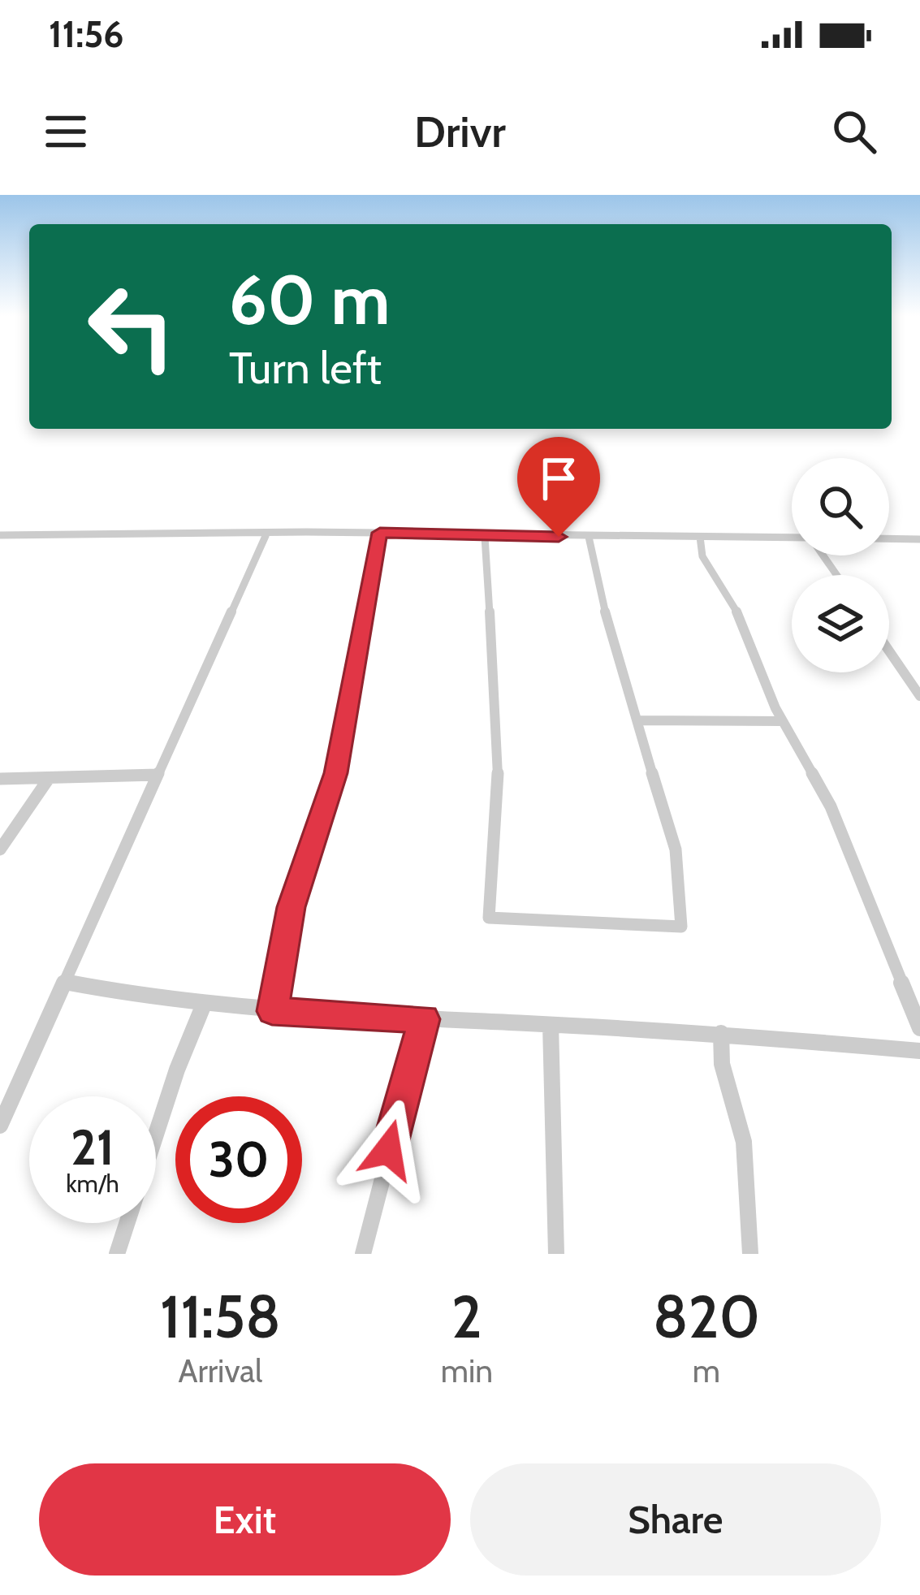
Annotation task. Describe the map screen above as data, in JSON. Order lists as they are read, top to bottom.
{
  "page": {
    "status": "11:56",
    "header": "Drivr",
    "turn": ["60 m", "Turn left"],
    "speed": "21 km/h",
    "limit": "30",
    "eta": [
      "11:58",
      "Arrival",
      "2",
      "min",
      "820",
      "m"
    ],
    "buttons": ["Exit", "Share"]
  }
}
